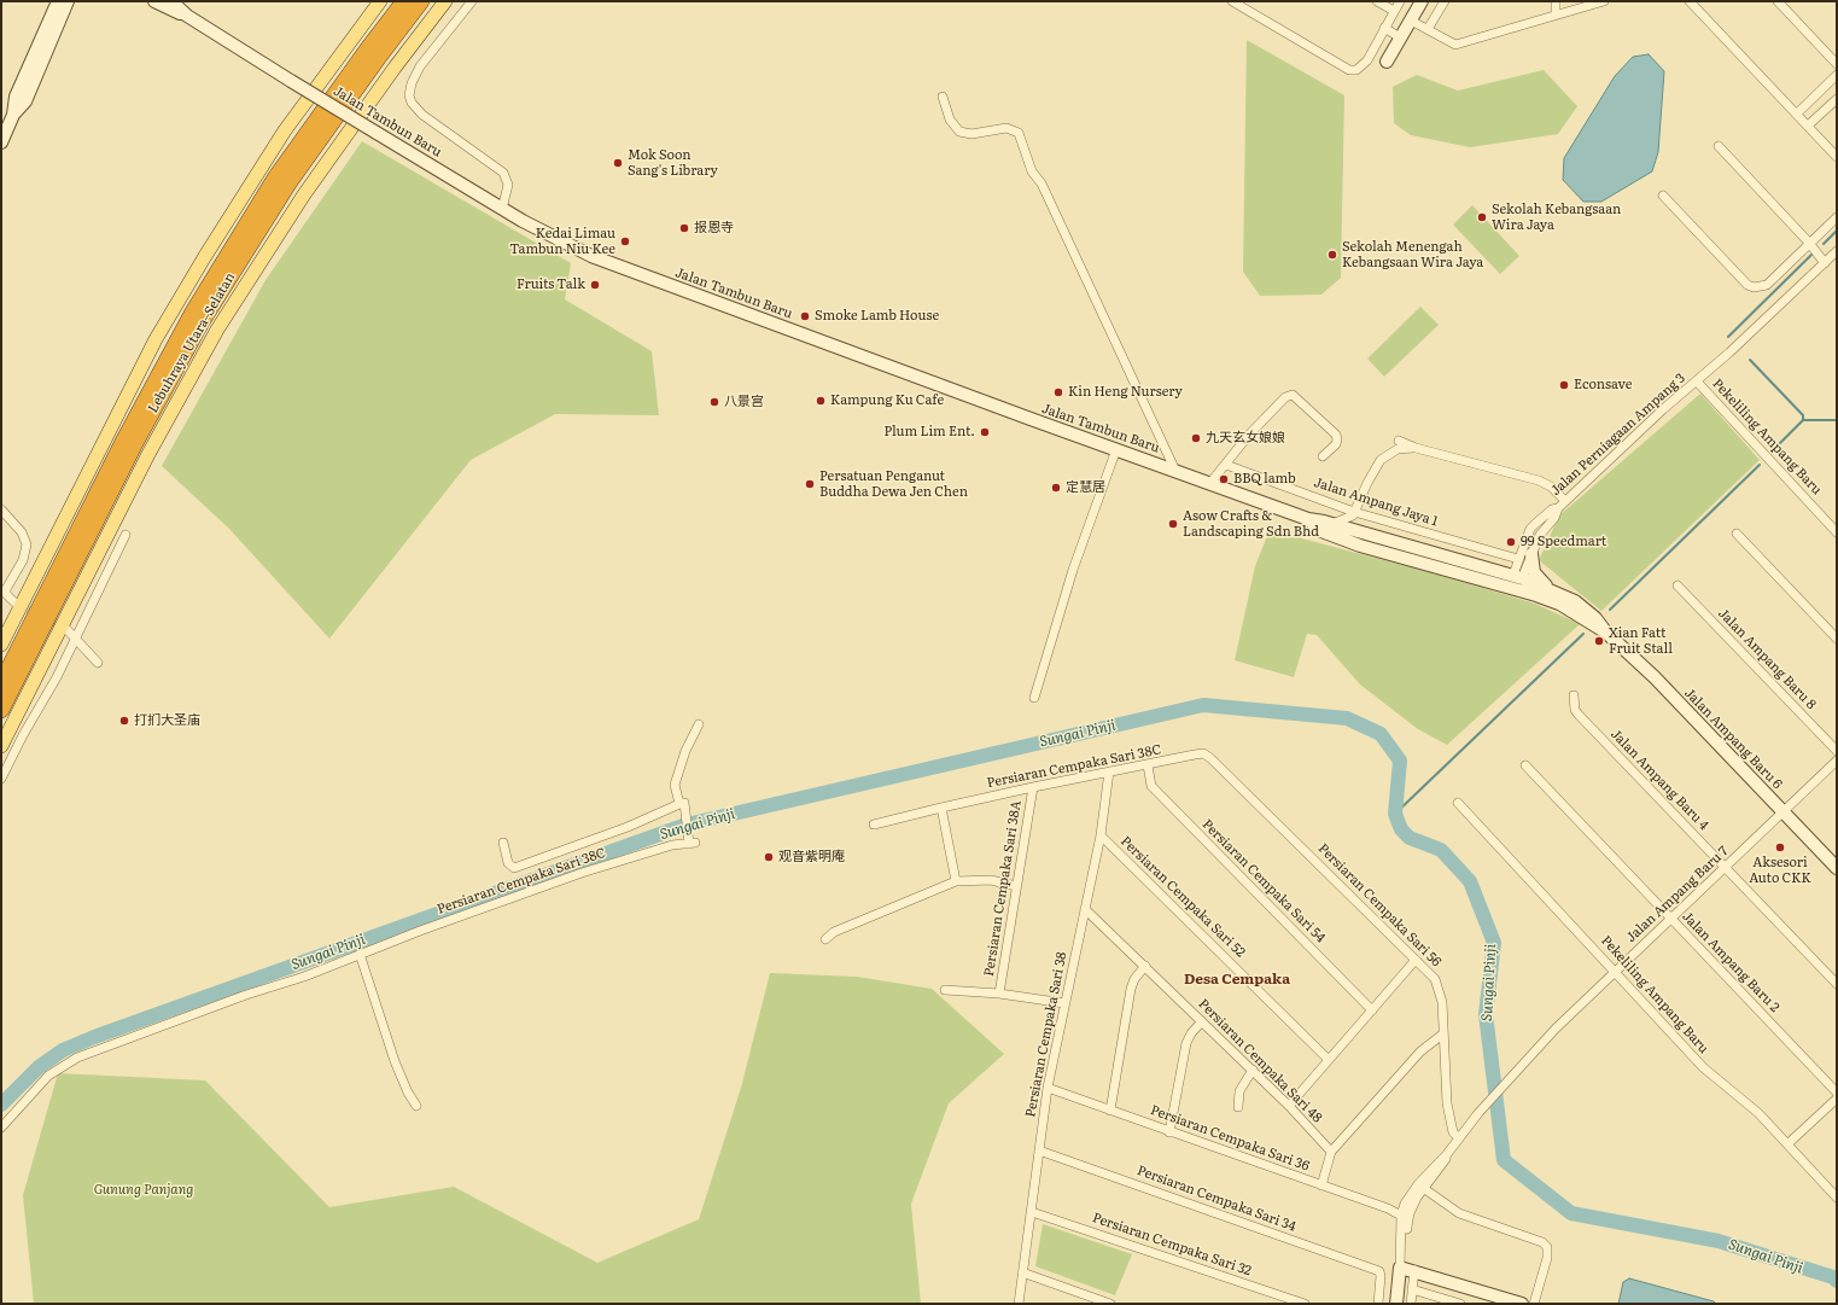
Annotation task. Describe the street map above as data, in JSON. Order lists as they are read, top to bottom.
{
  "streets": {
    "highway": ["Lebuhraya Utara–Selatan"],
    "main road": ["Jalan Tambun Baru", "Jalan Ampang Baru 6"],
    "street": [
      "Jalan Perniagaan Ampang 3",
      "Pekeliling Ampang Baru",
      "Jalan Ampang Jaya 1",
      "Jalan Ampang Baru 8",
      "Persiaran Cempaka Sari 38C",
      "Jalan Ampang Baru 4",
      "Persiaran Cempaka Sari 54",
      "Persiaran Cempaka Sari 38A",
      "Jalan Ampang Baru 7",
      "Persiaran Cempaka Sari 52",
      "Persiaran Cempaka Sari 56",
      "Jalan Ampang Baru 2",
      "Persiaran Cempaka Sari 38",
      "Persiaran Cempaka Sari 48",
      "Persiaran Cempaka Sari 36",
      "Persiaran Cempaka Sari 34",
      "Persiaran Cempaka Sari 32"
    ]
  },
  "crossings": [
    ["Jalan Tambun Baru", "Jalan Perniagaan Ampang 3"],
    ["Jalan Tambun Baru", "Jalan Ampang Baru 6"],
    ["Jalan Perniagaan Ampang 3", "Pekeliling Ampang Baru"],
    ["Jalan Perniagaan Ampang 3", "Jalan Ampang Jaya 1"],
    ["Jalan Perniagaan Ampang 3", "Jalan Ampang Baru 6"],
    ["Pekeliling Ampang Baru", "Jalan Ampang Baru 7"],
    ["Jalan Ampang Baru 6", "Jalan Ampang Baru 7"],
    ["Persiaran Cempaka Sari 38C", "Persiaran Cempaka Sari 54"],
    ["Persiaran Cempaka Sari 38C", "Persiaran Cempaka Sari 38A"],
    ["Persiaran Cempaka Sari 38C", "Persiaran Cempaka Sari 56"],
    ["Persiaran Cempaka Sari 38C", "Persiaran Cempaka Sari 38"],
    ["Jalan Ampang Baru 4", "Jalan Ampang Baru 7"],
    ["Persiaran Cempaka Sari 38A", "Persiaran Cempaka Sari 38"],
    ["Jalan Ampang Baru 7", "Persiaran Cempaka Sari 56"],
    ["Jalan Ampang Baru 7", "Jalan Ampang Baru 2"],
    ["Persiaran Cempaka Sari 52", "Persiaran Cempaka Sari 38"],
    ["Persiaran Cempaka Sari 38", "Persiaran Cempaka Sari 48"],
    ["Persiaran Cempaka Sari 38", "Persiaran Cempaka Sari 36"],
    ["Persiaran Cempaka Sari 38", "Persiaran Cempaka Sari 34"],
    ["Persiaran Cempaka Sari 38", "Persiaran Cempaka Sari 32"]
  ],
  "districts": ["Desa Cempaka"],
  "water": ["Sungai Pinji"],
  "parks": ["Gunung Panjang"],
  "places": [
    "Mok Soon Sang's Library",
    "Sekolah Kebangsaan Wira Jaya",
    "报恩寺",
    "Kedai Limau Tambun Niu Kee",
    "Sekolah Menengah Kebangsaan Wira Jaya",
    "Fruits Talk",
    "Smoke Lamb House",
    "Econsave",
    "Kin Heng Nursery",
    "Kampung Ku Cafe",
    "八景宫",
    "Plum Lim Ent.",
    "九天玄女娘娘",
    "BBQ lamb",
    "Persatuan Penganut Buddha Dewa Jen Chen",
    "定慧居",
    "Asow Crafts & Landscaping Sdn Bhd",
    "99 Speedmart",
    "Xian Fatt Fruit Stall",
    "打扪大圣庙",
    "Aksesori Auto CKK",
    "观音紫明庵"
  ]
}
